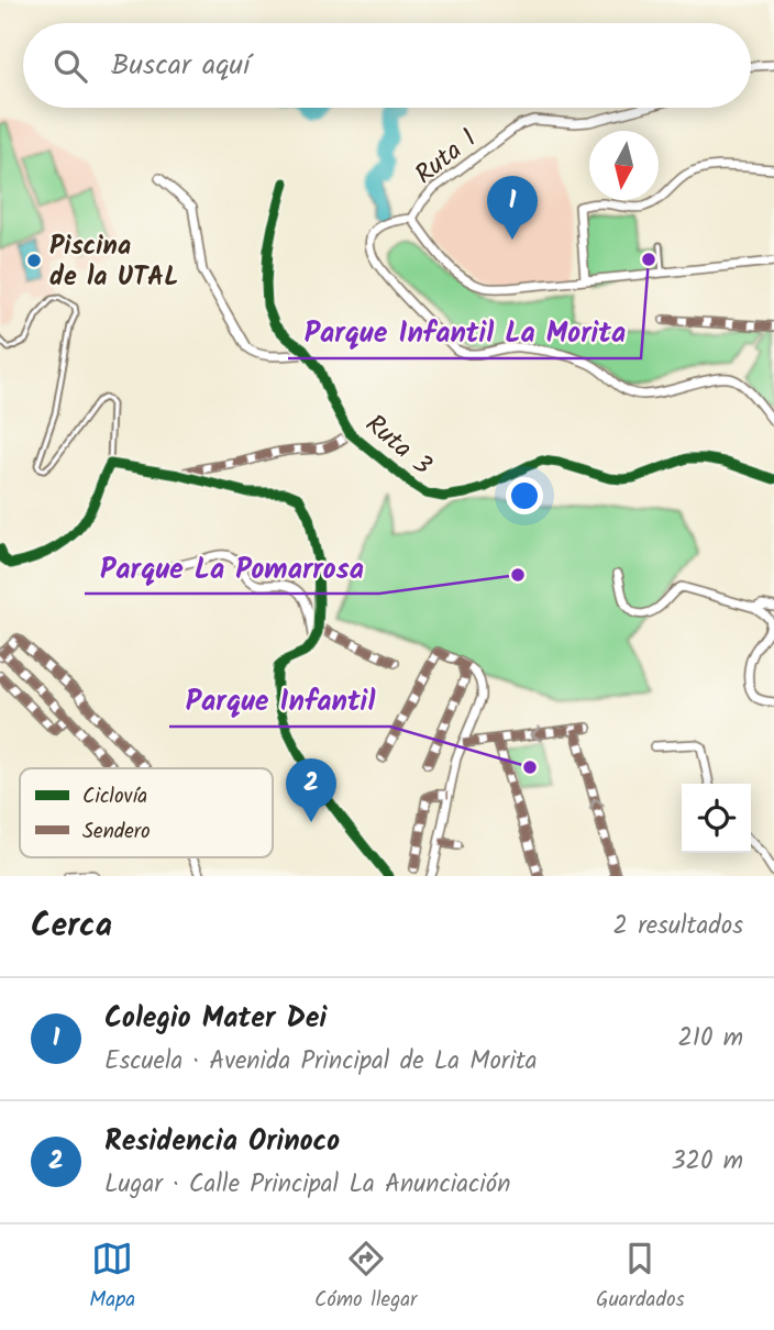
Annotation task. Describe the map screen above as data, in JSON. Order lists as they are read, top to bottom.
{
  "streets": {
    "street": ["Ruta 1", "Ruta 3"]
  },
  "places": [
    "Parque Infantil La Morita",
    "Piscina de la UTAL",
    "Parque La Pomarrosa",
    "Parque Infantil"
  ],
  "legend": ["Ciclovía", "Sendero"],
  "north": "bottom",
  "page": {
    "search": "Buscar aquí",
    "pins": ["1", "2"],
    "heading": ["Cerca", "2 resultados"],
    "list": [
      {
        "mark": "1",
        "name": "Colegio Mater Dei",
        "note": "Escuela · Avenida Principal de La Morita",
        "value": "210 m"
      },
      {
        "mark": "2",
        "name": "Residencia Orinoco",
        "note": "Lugar · Calle Principal La Anunciación",
        "value": "320 m"
      }
    ],
    "nav": ["Mapa", "Cómo llegar", "Guardados"]
  }
}
